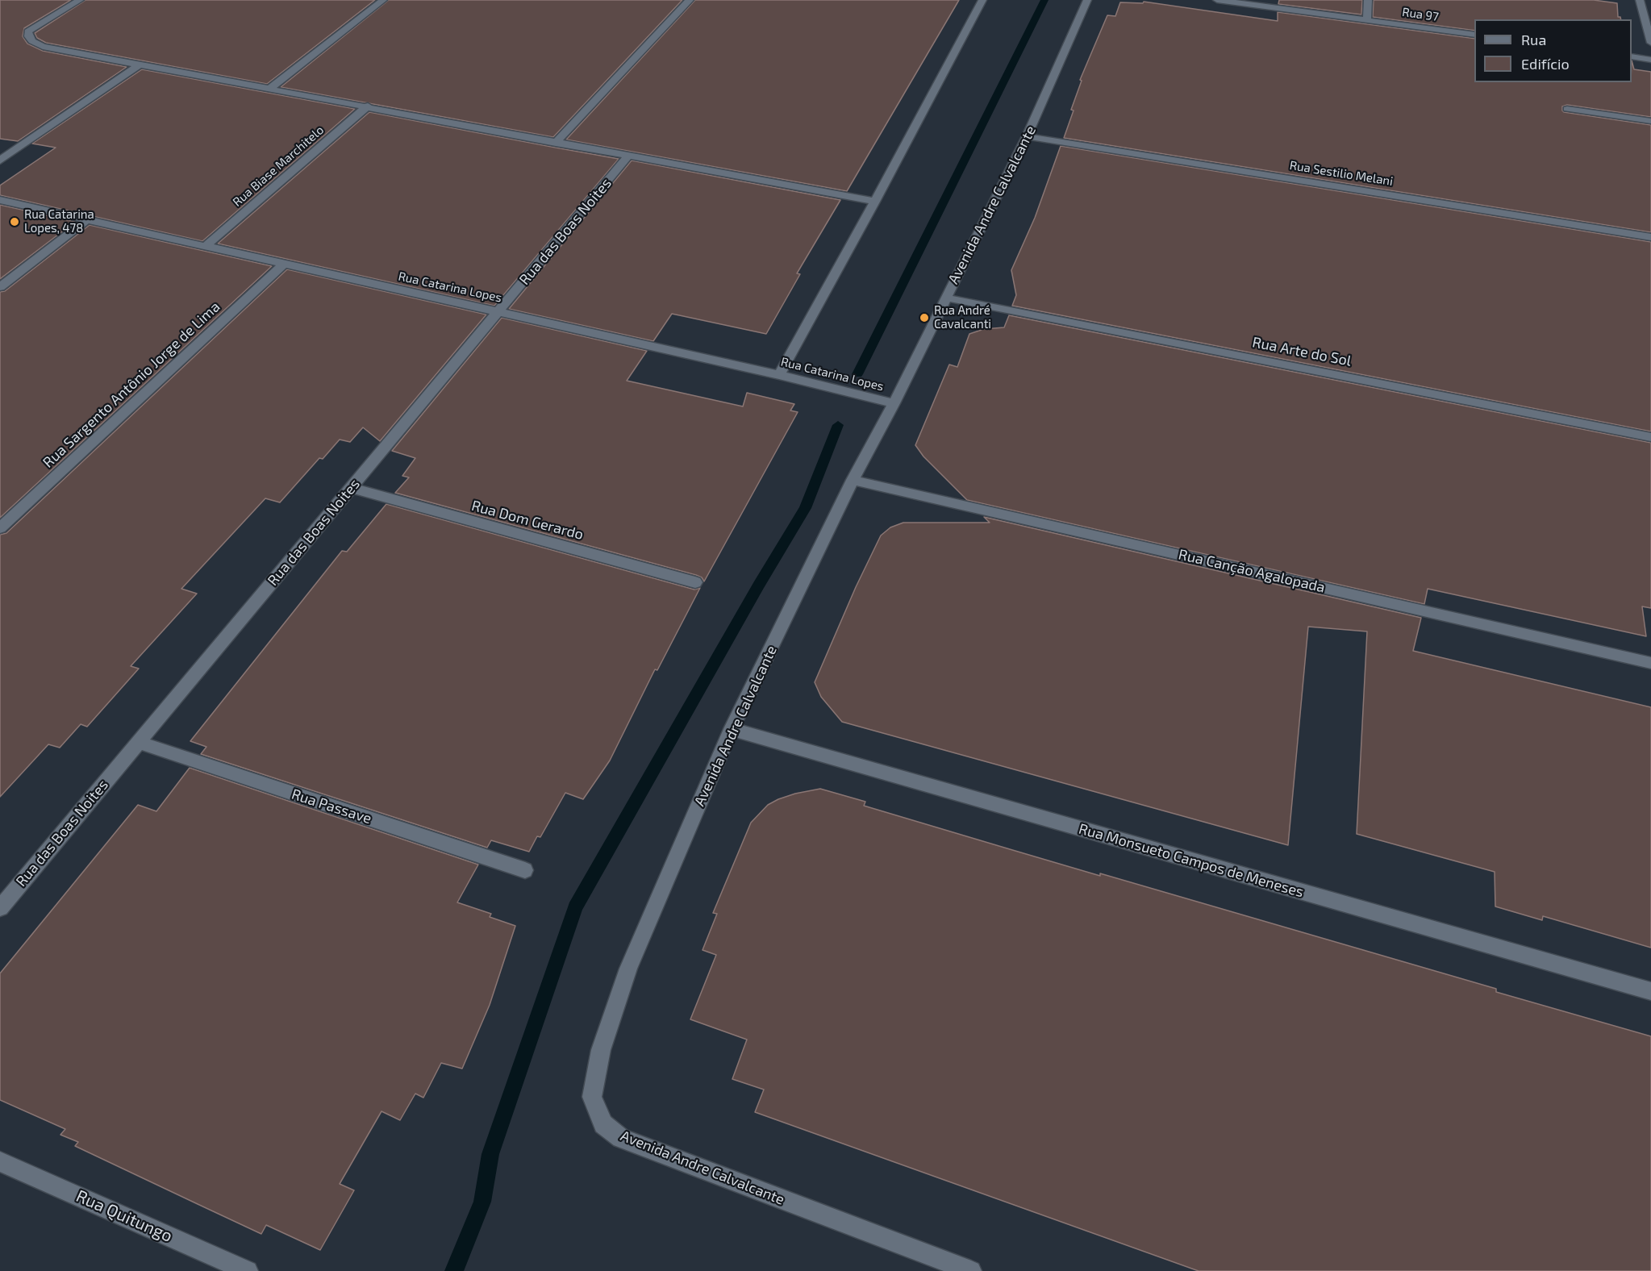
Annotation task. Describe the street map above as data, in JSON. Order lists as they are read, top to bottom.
{
  "streets": {
    "street": [
      "Rua 97",
      "Rua Biase Marchitelo",
      "Rua Sestilio Melani",
      "Avenida Andre Calvalcante",
      "Rua das Boas Noites",
      "Rua Catarina Lopes",
      "Rua Arte do Sol",
      "Rua Sargento Antônio Jorge de Lima",
      "Rua Dom Gerardo",
      "Rua Canção Agalopada",
      "Rua Passave",
      "Rua Monsueto Campos de Meneses",
      "Rua Quitungo"
    ]
  },
  "crossings": [
    ["Rua Biase Marchitelo", "Rua Catarina Lopes"],
    ["Rua Sestilio Melani", "Avenida Andre Calvalcante"],
    ["Avenida Andre Calvalcante", "Rua Catarina Lopes"],
    ["Avenida Andre Calvalcante", "Rua Arte do Sol"],
    ["Avenida Andre Calvalcante", "Rua Canção Agalopada"],
    ["Avenida Andre Calvalcante", "Rua Monsueto Campos de Meneses"],
    ["Rua das Boas Noites", "Rua Catarina Lopes"],
    ["Rua das Boas Noites", "Rua Dom Gerardo"],
    ["Rua das Boas Noites", "Rua Passave"],
    ["Rua Catarina Lopes", "Rua Sargento Antônio Jorge de Lima"]
  ],
  "places": ["Rua Catarina Lopes, 478", "Rua André Cavalcanti"],
  "legend": ["Rua", "Edifício"]
}
